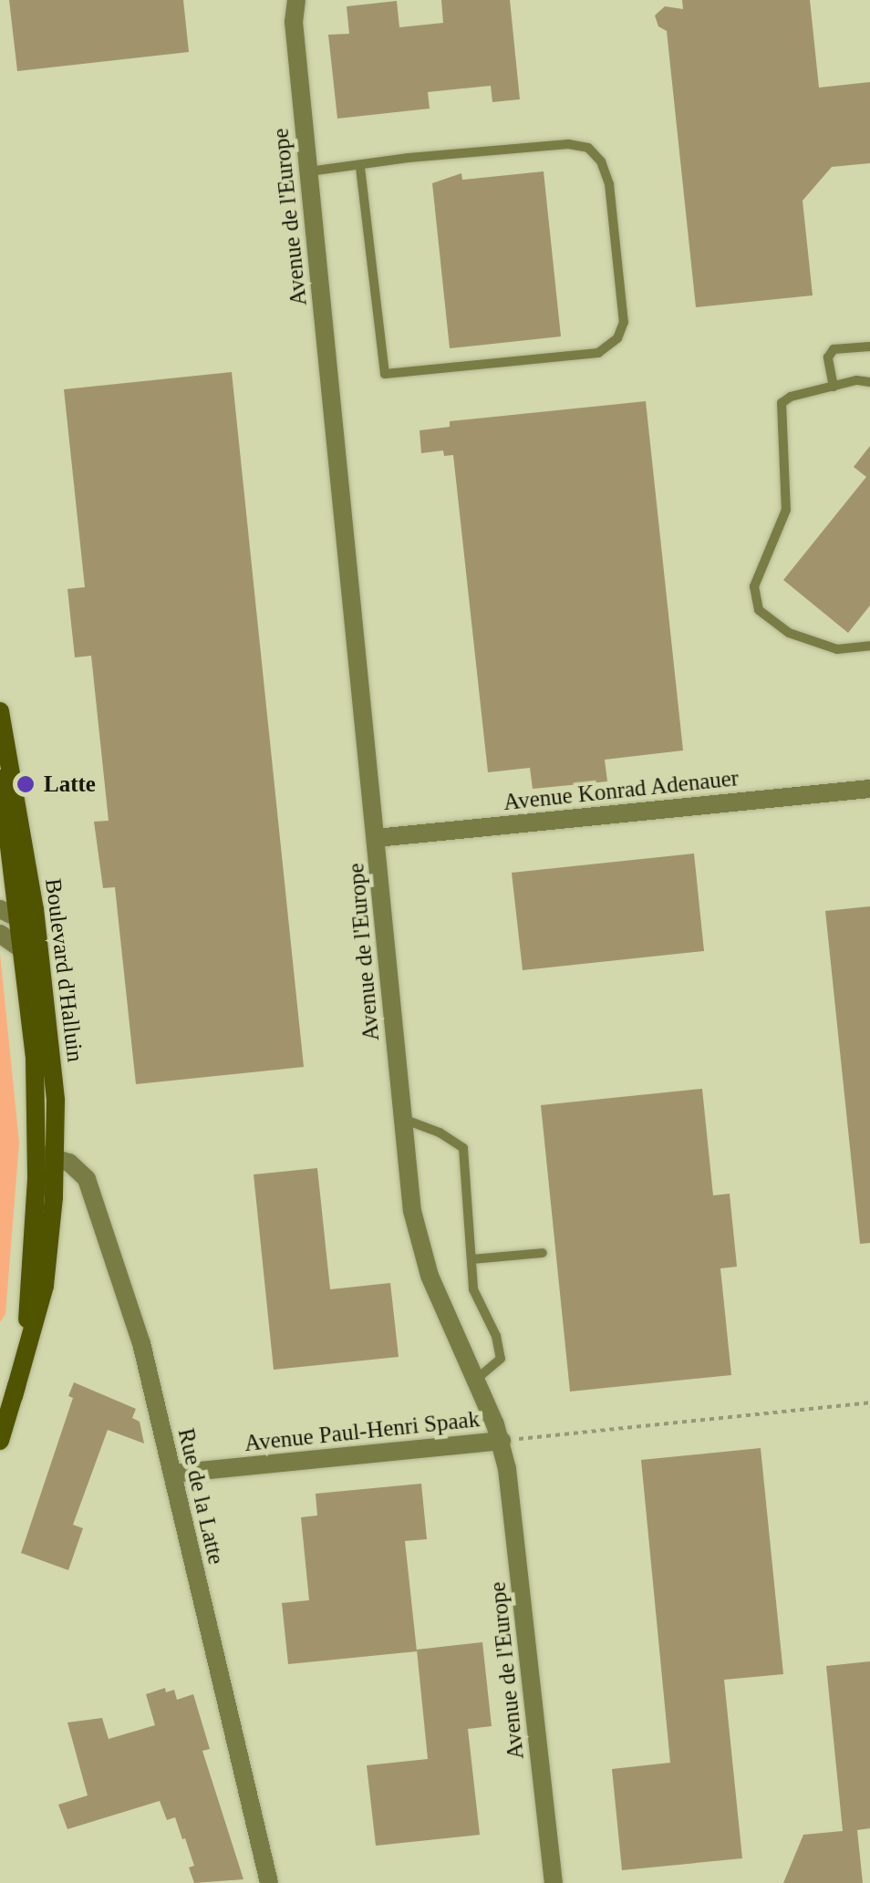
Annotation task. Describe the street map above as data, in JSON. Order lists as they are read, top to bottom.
{
  "streets": {
    "main road": ["Boulevard d'Halluin"],
    "street": [
      "Avenue de l'Europe",
      "Avenue Konrad Adenauer",
      "Avenue Paul-Henri Spaak",
      "Rue de la Latte"
    ]
  },
  "crossings": [
    ["Avenue de l'Europe", "Avenue Konrad Adenauer"],
    ["Avenue de l'Europe", "Avenue Paul-Henri Spaak"],
    ["Boulevard d'Halluin", "Rue de la Latte"],
    ["Avenue Paul-Henri Spaak", "Rue de la Latte"]
  ],
  "places": ["Latte"]
}
